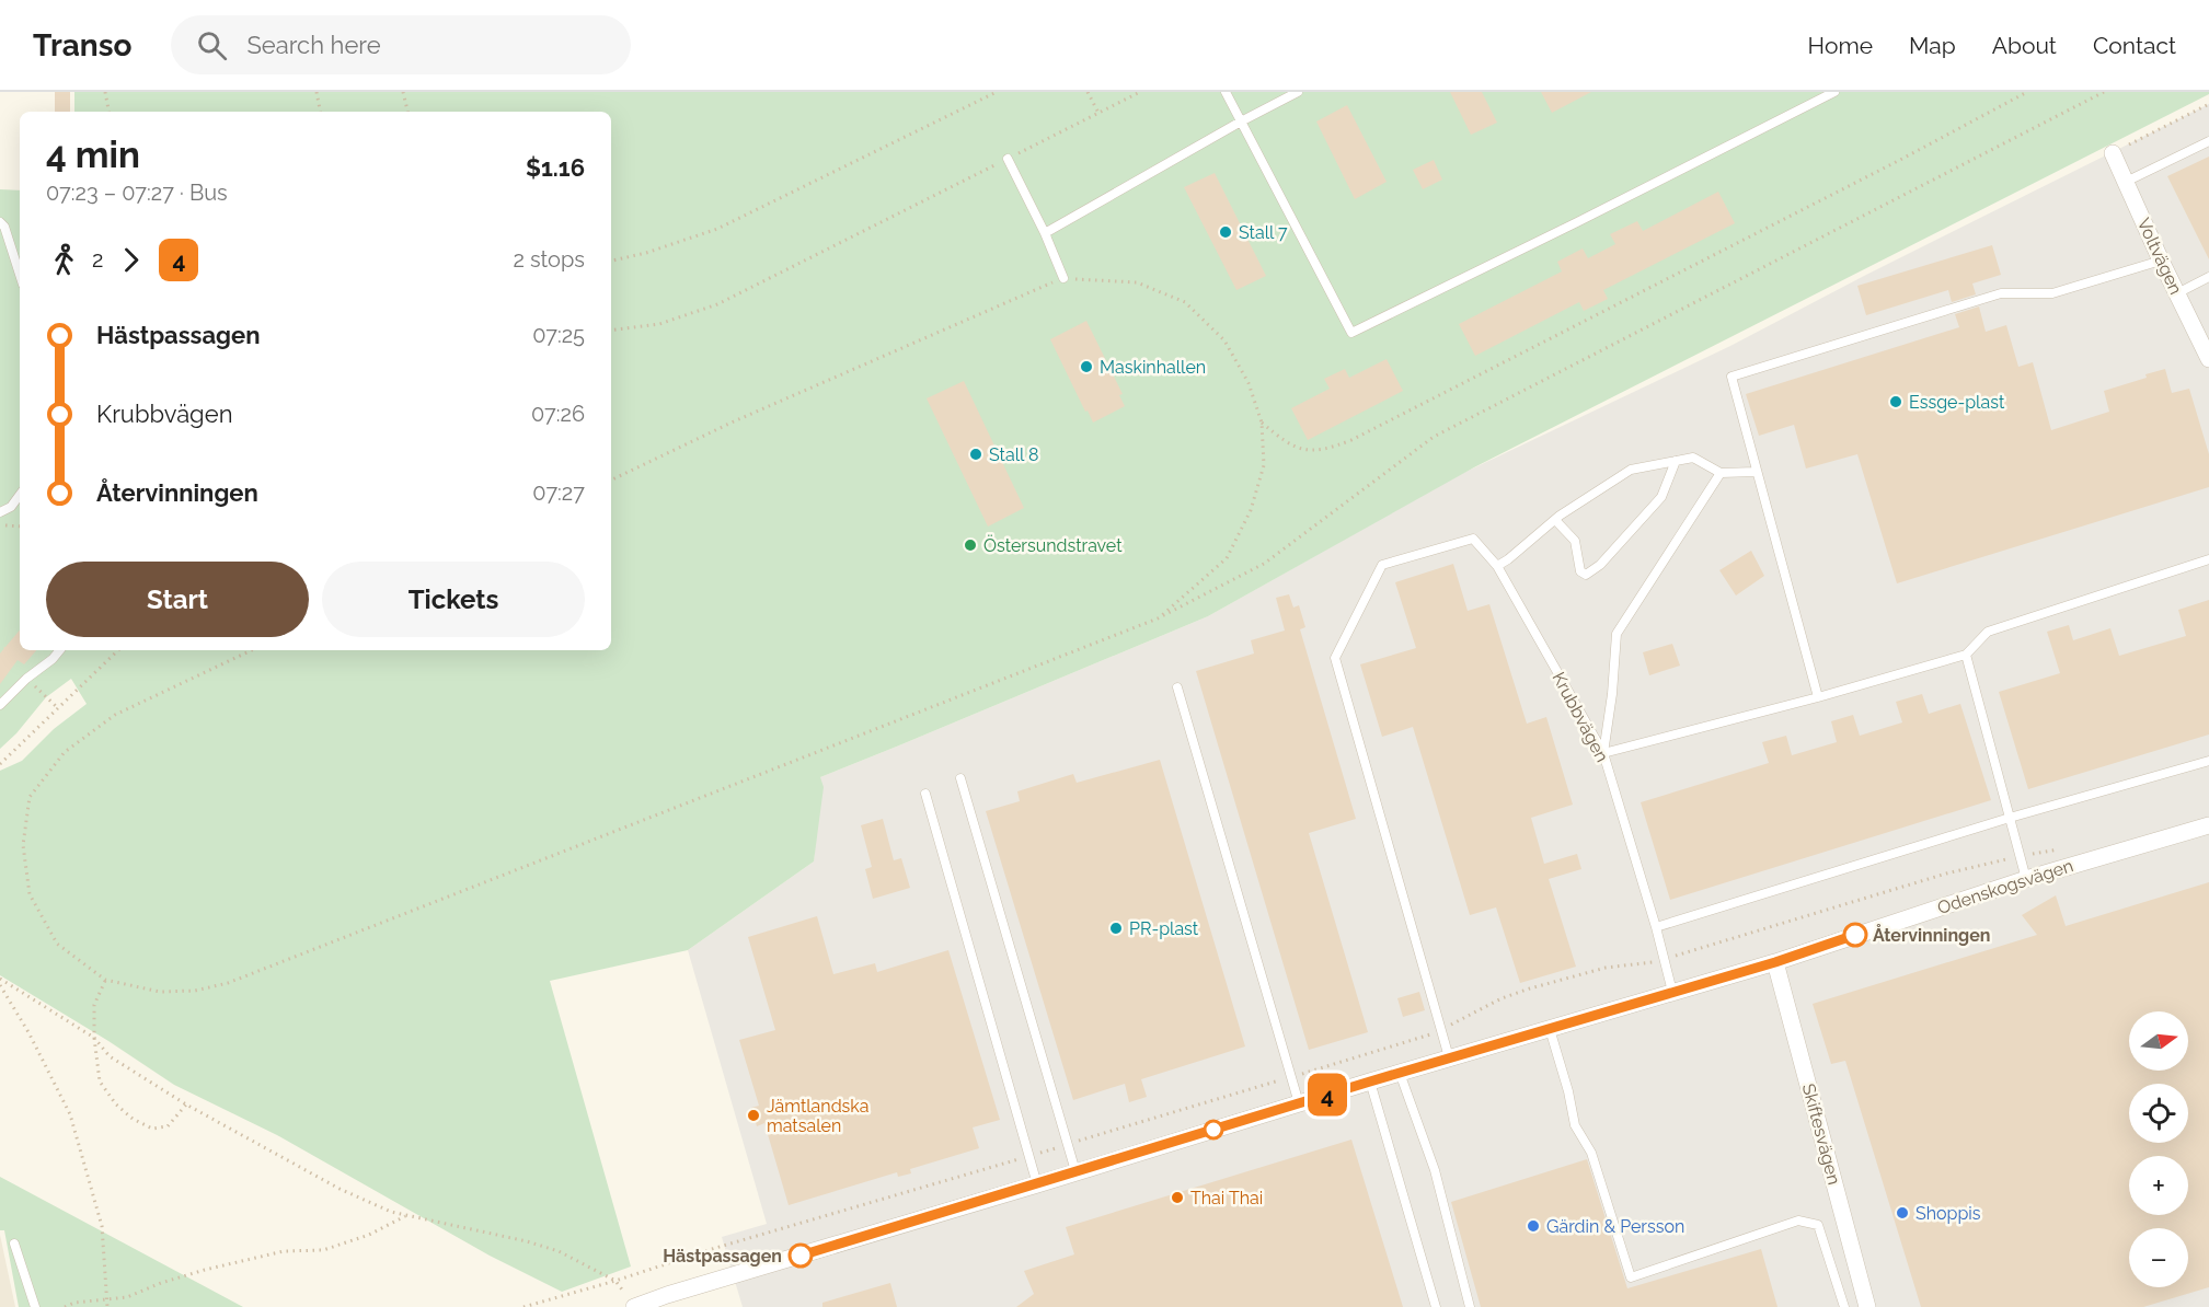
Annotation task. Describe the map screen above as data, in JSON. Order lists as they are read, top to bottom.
{
  "streets": {
    "street": ["Voltvägen", "Odenskogsvägen", "Skiftesvägen"],
    "lane": ["Krubbvägen"]
  },
  "crossings": [
    ["Krubbvägen", "Odenskogsvägen"],
    ["Odenskogsvägen", "Skiftesvägen"]
  ],
  "places": [
    "Stall 7",
    "Maskinhallen",
    "Essge-plast",
    "Stall 8",
    "Östersundstravet",
    "PR-plast",
    "Återvinningen",
    "Jämtlandska matsalen",
    "Thai Thai",
    "Shoppis",
    "Gärdin & Persson",
    "Hästpassagen"
  ],
  "lines": ["bus line 4"],
  "north": "right",
  "page": {
    "header": "Transo",
    "search": "Search here",
    "nav": [
      "Home",
      "Map",
      "About",
      "Contact"
    ],
    "on_map": "4",
    "heading": ["4 min", "07:23 – 07:27 · Bus", "$1.16"],
    "legs": ["2", "4", "2 stops"],
    "list": [
      {
        "name": "Hästpassagen",
        "value": "07:25"
      },
      {
        "name": "Krubbvägen",
        "value": "07:26"
      },
      {
        "name": "Återvinningen",
        "value": "07:27"
      }
    ],
    "buttons": ["Start", "Tickets"],
    "map_buttons": ["+", "−"]
  }
}
